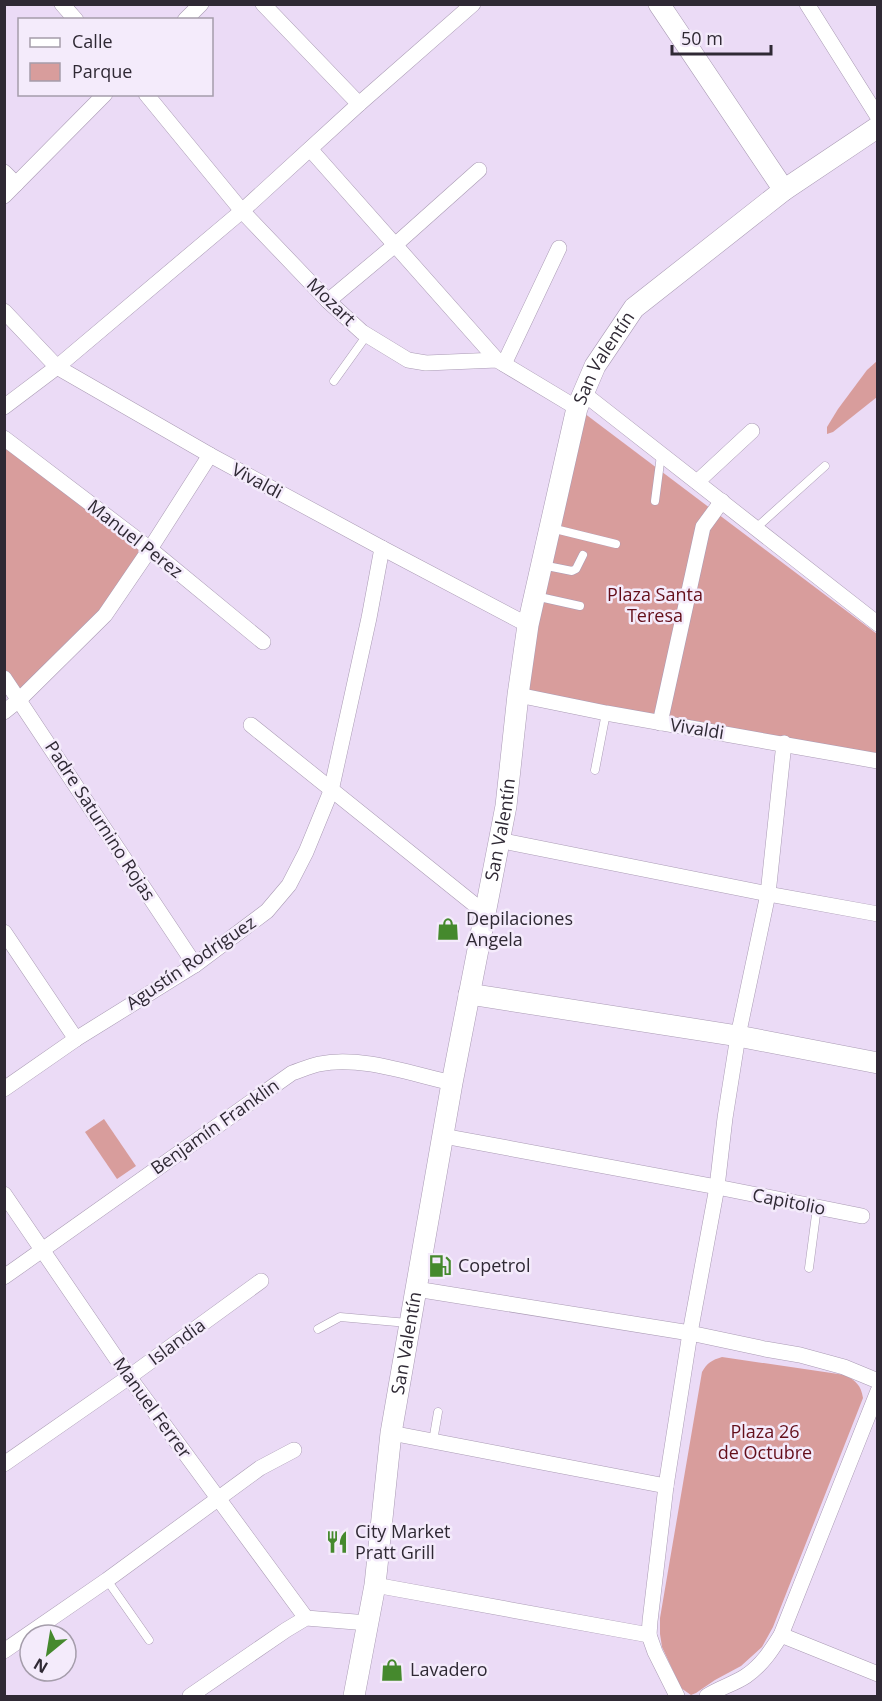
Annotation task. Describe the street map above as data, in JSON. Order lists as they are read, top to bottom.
{
  "streets": {
    "main road": ["San Valentín"],
    "street": [
      "Mozart",
      "Vivaldi",
      "Manuel Perez",
      "Padre Saturnino Rojas",
      "Agustín Rodriguez",
      "Benjamín Franklin",
      "Capitolio",
      "Islandia",
      "Manuel Ferrer"
    ]
  },
  "crossings": [
    ["San Valentín", "Vivaldi"],
    ["San Valentín", "Benjamín Franklin"],
    ["San Valentín", "Capitolio"],
    ["Vivaldi", "Agustín Rodriguez"],
    ["Padre Saturnino Rojas", "Agustín Rodriguez"],
    ["Benjamín Franklin", "Manuel Ferrer"],
    ["Islandia", "Manuel Ferrer"]
  ],
  "parks": ["Plaza Santa Teresa", "Plaza 26 de Octubre"],
  "places": {
    "shop": ["Depilaciones Angela", "Lavadero"],
    "fuel station": ["Copetrol"],
    "restaurant": ["City Market Pratt Grill"]
  },
  "legend": ["Calle", "Parque"],
  "scale_bar": "50 m",
  "north": "bottom left"
}
